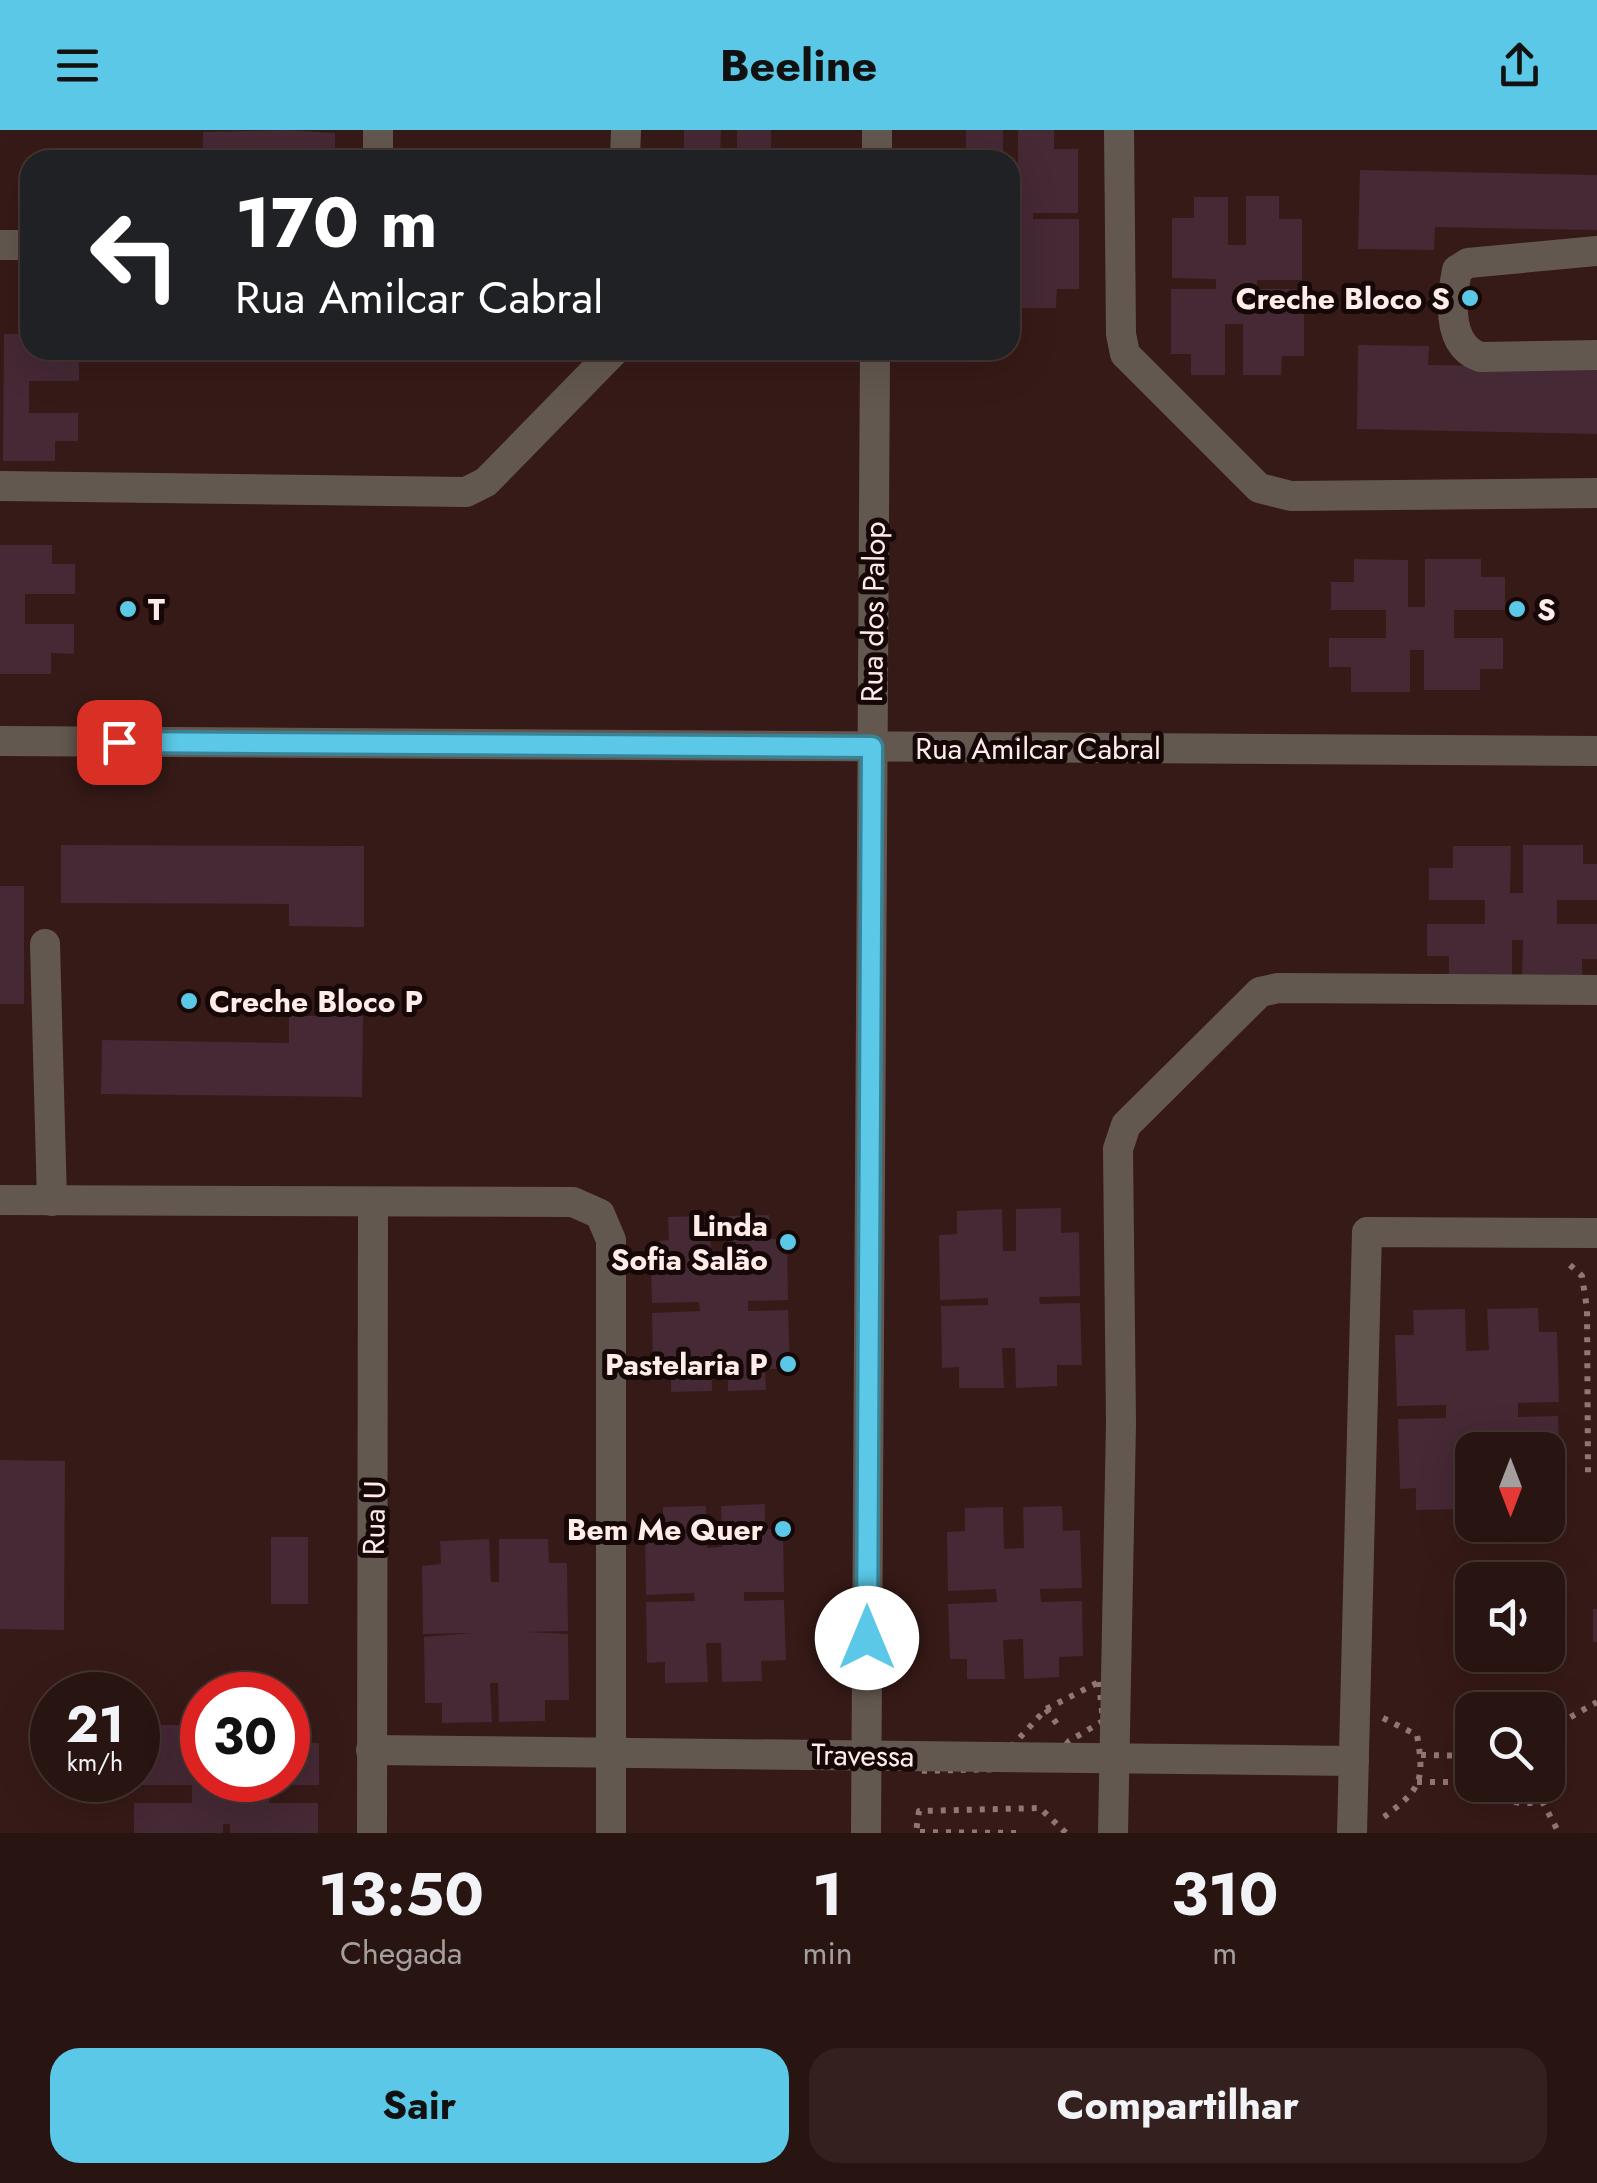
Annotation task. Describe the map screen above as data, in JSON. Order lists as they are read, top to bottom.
{
  "streets": {
    "street": [
      "Rua dos Palop",
      "Rua Amilcar Cabral",
      "Rua U",
      "Travessa"
    ]
  },
  "crossings": [
    ["Rua dos Palop", "Rua Amilcar Cabral"],
    ["Rua dos Palop", "Travessa"],
    ["Rua U", "Travessa"]
  ],
  "places": [
    "Creche Bloco S",
    "T",
    "S",
    "Creche Bloco P",
    "Linda Sofia Salão",
    "Pastelaria P",
    "Bem Me Quer"
  ],
  "north": "bottom",
  "page": {
    "header": "Beeline",
    "turn": ["170 m", "Rua Amilcar Cabral"],
    "speed": "21 km/h",
    "limit": "30",
    "eta": [
      "13:50",
      "Chegada",
      "1",
      "min",
      "310",
      "m"
    ],
    "buttons": ["Sair", "Compartilhar"]
  }
}
